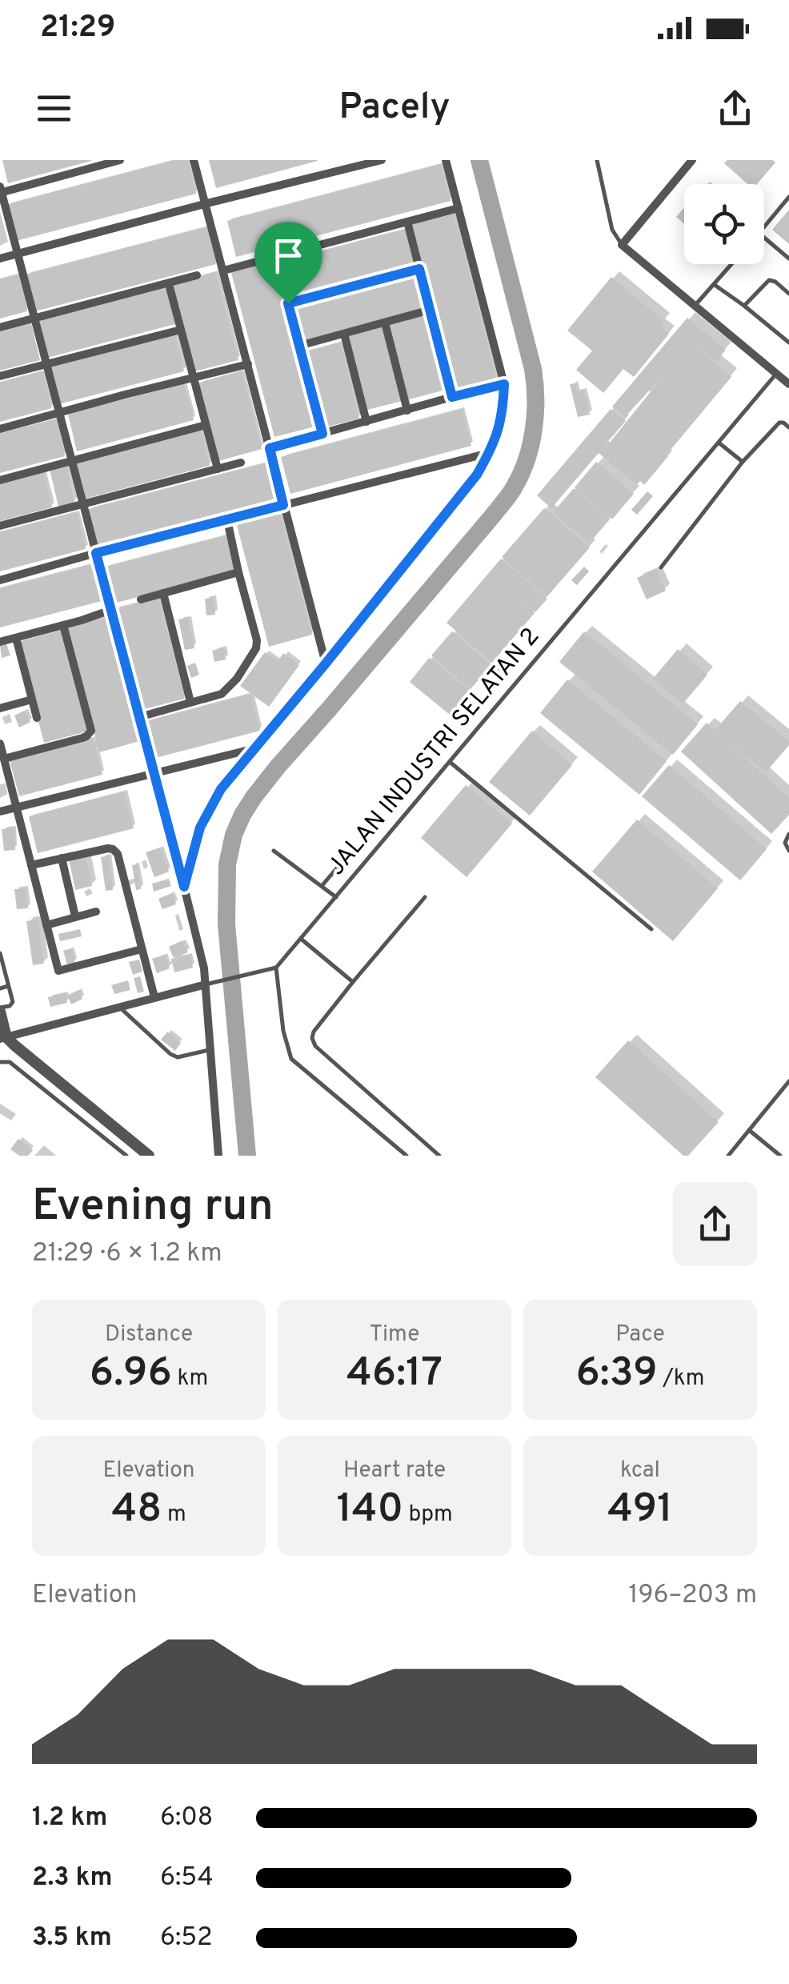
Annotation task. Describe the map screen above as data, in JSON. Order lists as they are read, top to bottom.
{
  "streets": {
    "lane": ["JALAN INDUSTRI SELATAN 2"]
  },
  "page": {
    "status": "21:29",
    "header": "Pacely",
    "heading": ["Evening run", "21:29 · 6 × 1.2 km"],
    "stats": [
      ["Distance", "6.96 km"],
      ["Time", "46:17"],
      ["Pace", "6:39 /km"],
      ["Elevation", "48 m"],
      ["Heart rate", "140 bpm"],
      ["kcal", "491"]
    ],
    "chart": ["Elevation", "196–203 m"],
    "list": [
      {
        "name": "1.2 km",
        "note": "6:08"
      },
      {
        "name": "2.3 km",
        "note": "6:54"
      },
      {
        "name": "3.5 km",
        "note": "6:52"
      }
    ]
  }
}
